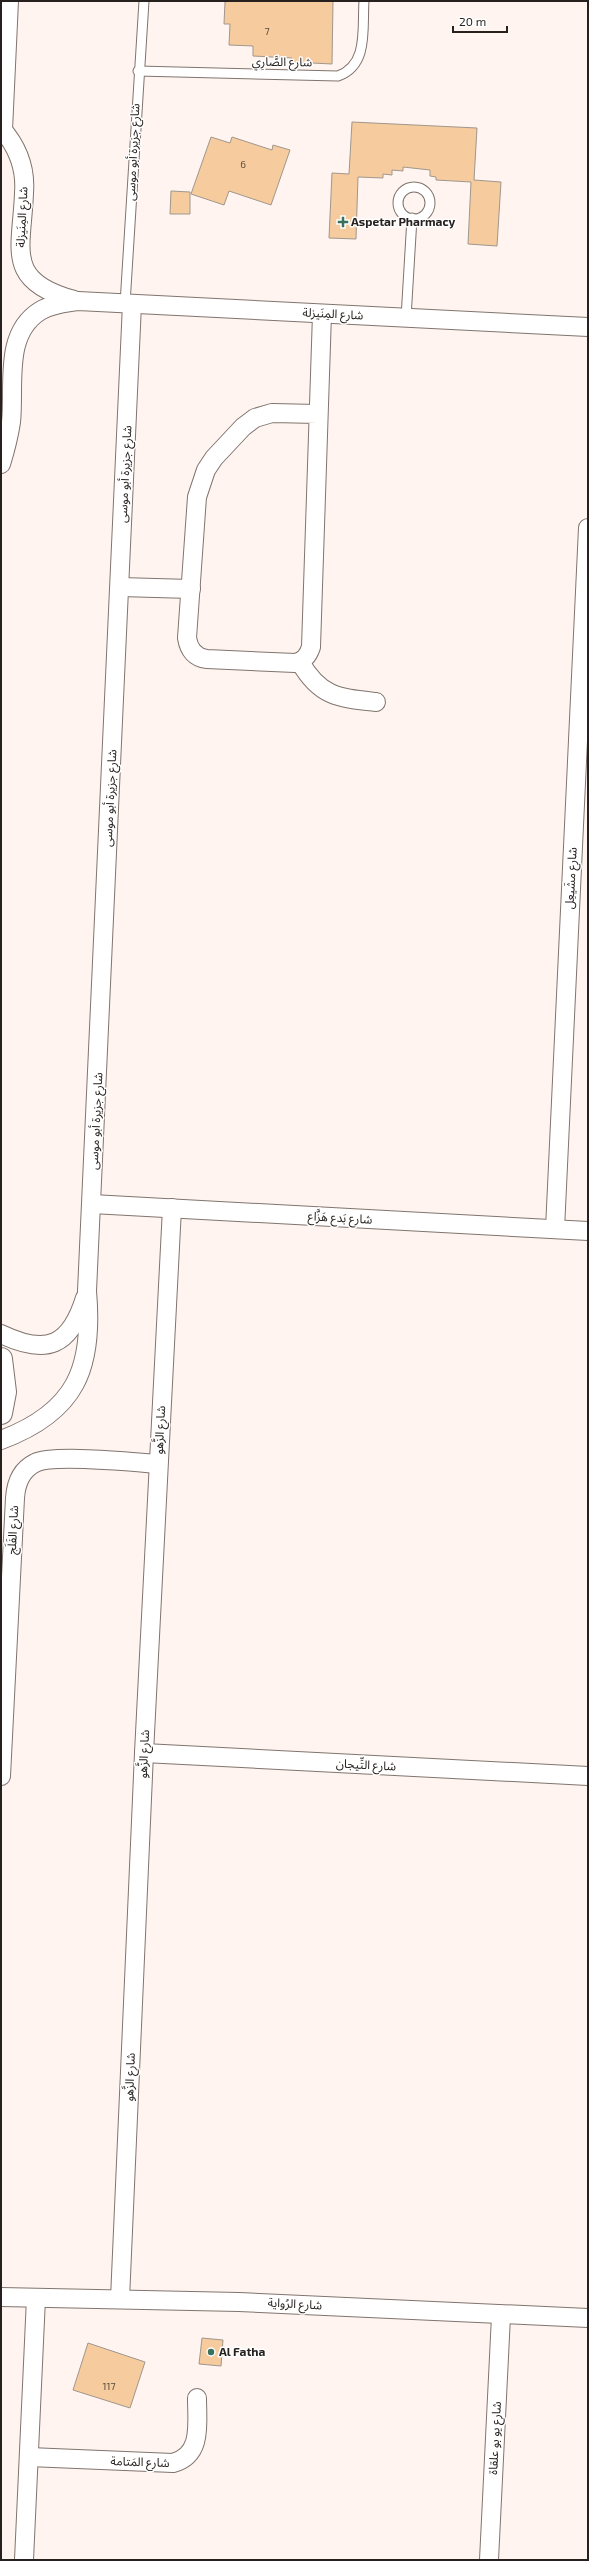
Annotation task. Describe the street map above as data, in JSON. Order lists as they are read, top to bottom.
{
  "streets": {
    "street": [
      "شارع جزيرة أبو موسى",
      "شارع المِنَيزلة",
      "شارع مشَيعِل",
      "شارع بَدع هَزَّاع",
      "شارع الزَّهو",
      "شارع الفَلَج",
      "شارع التِّيجان",
      "شارع الرُواية",
      "شارع يو بو علقاة",
      "شارع المَتامة"
    ],
    "lane": ["شارع الصَّارِي"]
  },
  "crossings": [
    ["شارع الصَّارِي", "شارع جزيرة أبو موسى"],
    ["شارع جزيرة أبو موسى", "شارع المِنَيزلة"],
    ["شارع جزيرة أبو موسى", "شارع بَدع هَزَّاع"],
    ["شارع مشَيعِل", "شارع بَدع هَزَّاع"],
    ["شارع بَدع هَزَّاع", "شارع الزَّهو"],
    ["شارع الزَّهو", "شارع الفَلَج"],
    ["شارع الزَّهو", "شارع التِّيجان"],
    ["شارع الزَّهو", "شارع الرُواية"],
    ["شارع الرُواية", "شارع يو بو علقاة"]
  ],
  "places": {
    "health": ["Aspetar Pharmacy"],
    "other": ["Al Fatha"]
  },
  "house_numbers": ["7", "6", "117"],
  "scale_bar": "20 m"
}
